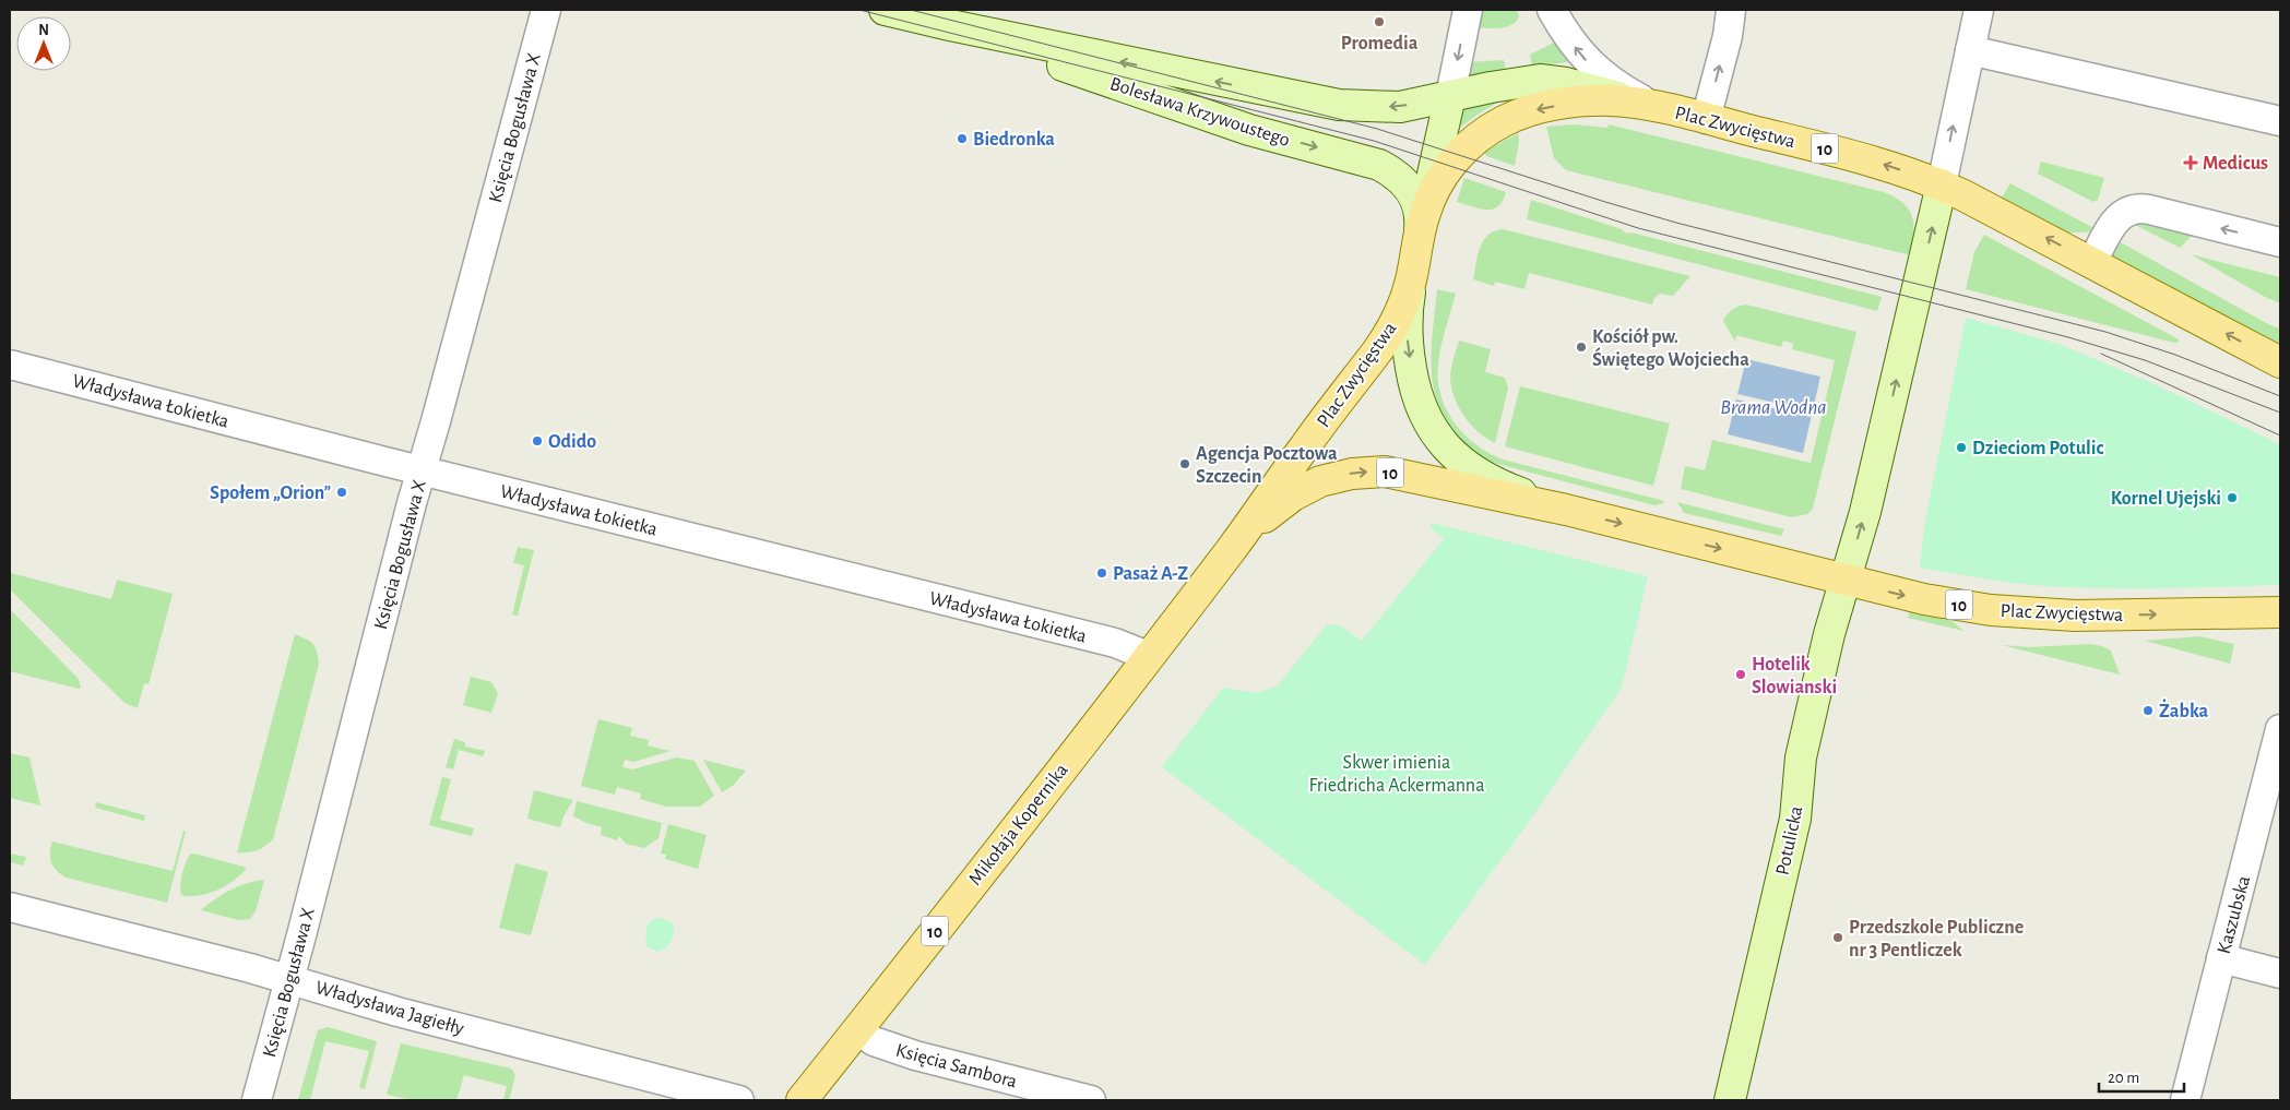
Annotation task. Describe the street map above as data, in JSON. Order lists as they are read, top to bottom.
{
  "streets": {
    "main road": ["Plac Zwycięstwa", "10", "Mikołaja Kopernika"],
    "street": [
      "Bolesława Krzywoustego",
      "Księcia Bogusława X",
      "Władysława Łokietka",
      "Potulicka",
      "Kaszubska",
      "Władysława Jagiełły",
      "Księcia Sambora"
    ]
  },
  "crossings": [
    ["Bolesława Krzywoustego", "Plac Zwycięstwa"],
    ["Plac Zwycięstwa", "Mikołaja Kopernika"],
    ["Plac Zwycięstwa", "Potulicka"],
    ["Księcia Bogusława X", "Władysława Łokietka"],
    ["Księcia Bogusława X", "Władysława Jagiełły"],
    ["Władysława Łokietka", "Mikołaja Kopernika"],
    ["Mikołaja Kopernika", "Księcia Sambora"]
  ],
  "water": ["Brama Wodna"],
  "parks": ["Skwer imienia Friedricha Ackermanna"],
  "places": {
    "other": [
      "Promedia",
      "Biedronka",
      "Kościół pw. Świętego Wojciecha",
      "Odido",
      "Dzieciom Potulic",
      "Agencja Pocztowa Szczecin",
      "Społem „Orion”",
      "Kornel Ujejski",
      "Pasaż A-Z",
      "Hotelik Slowianski",
      "Żabka",
      "Przedszkole Publiczne nr 3 Pentliczek"
    ],
    "health": ["Medicus"]
  },
  "scale_bar": "20 m",
  "north": "top"
}
